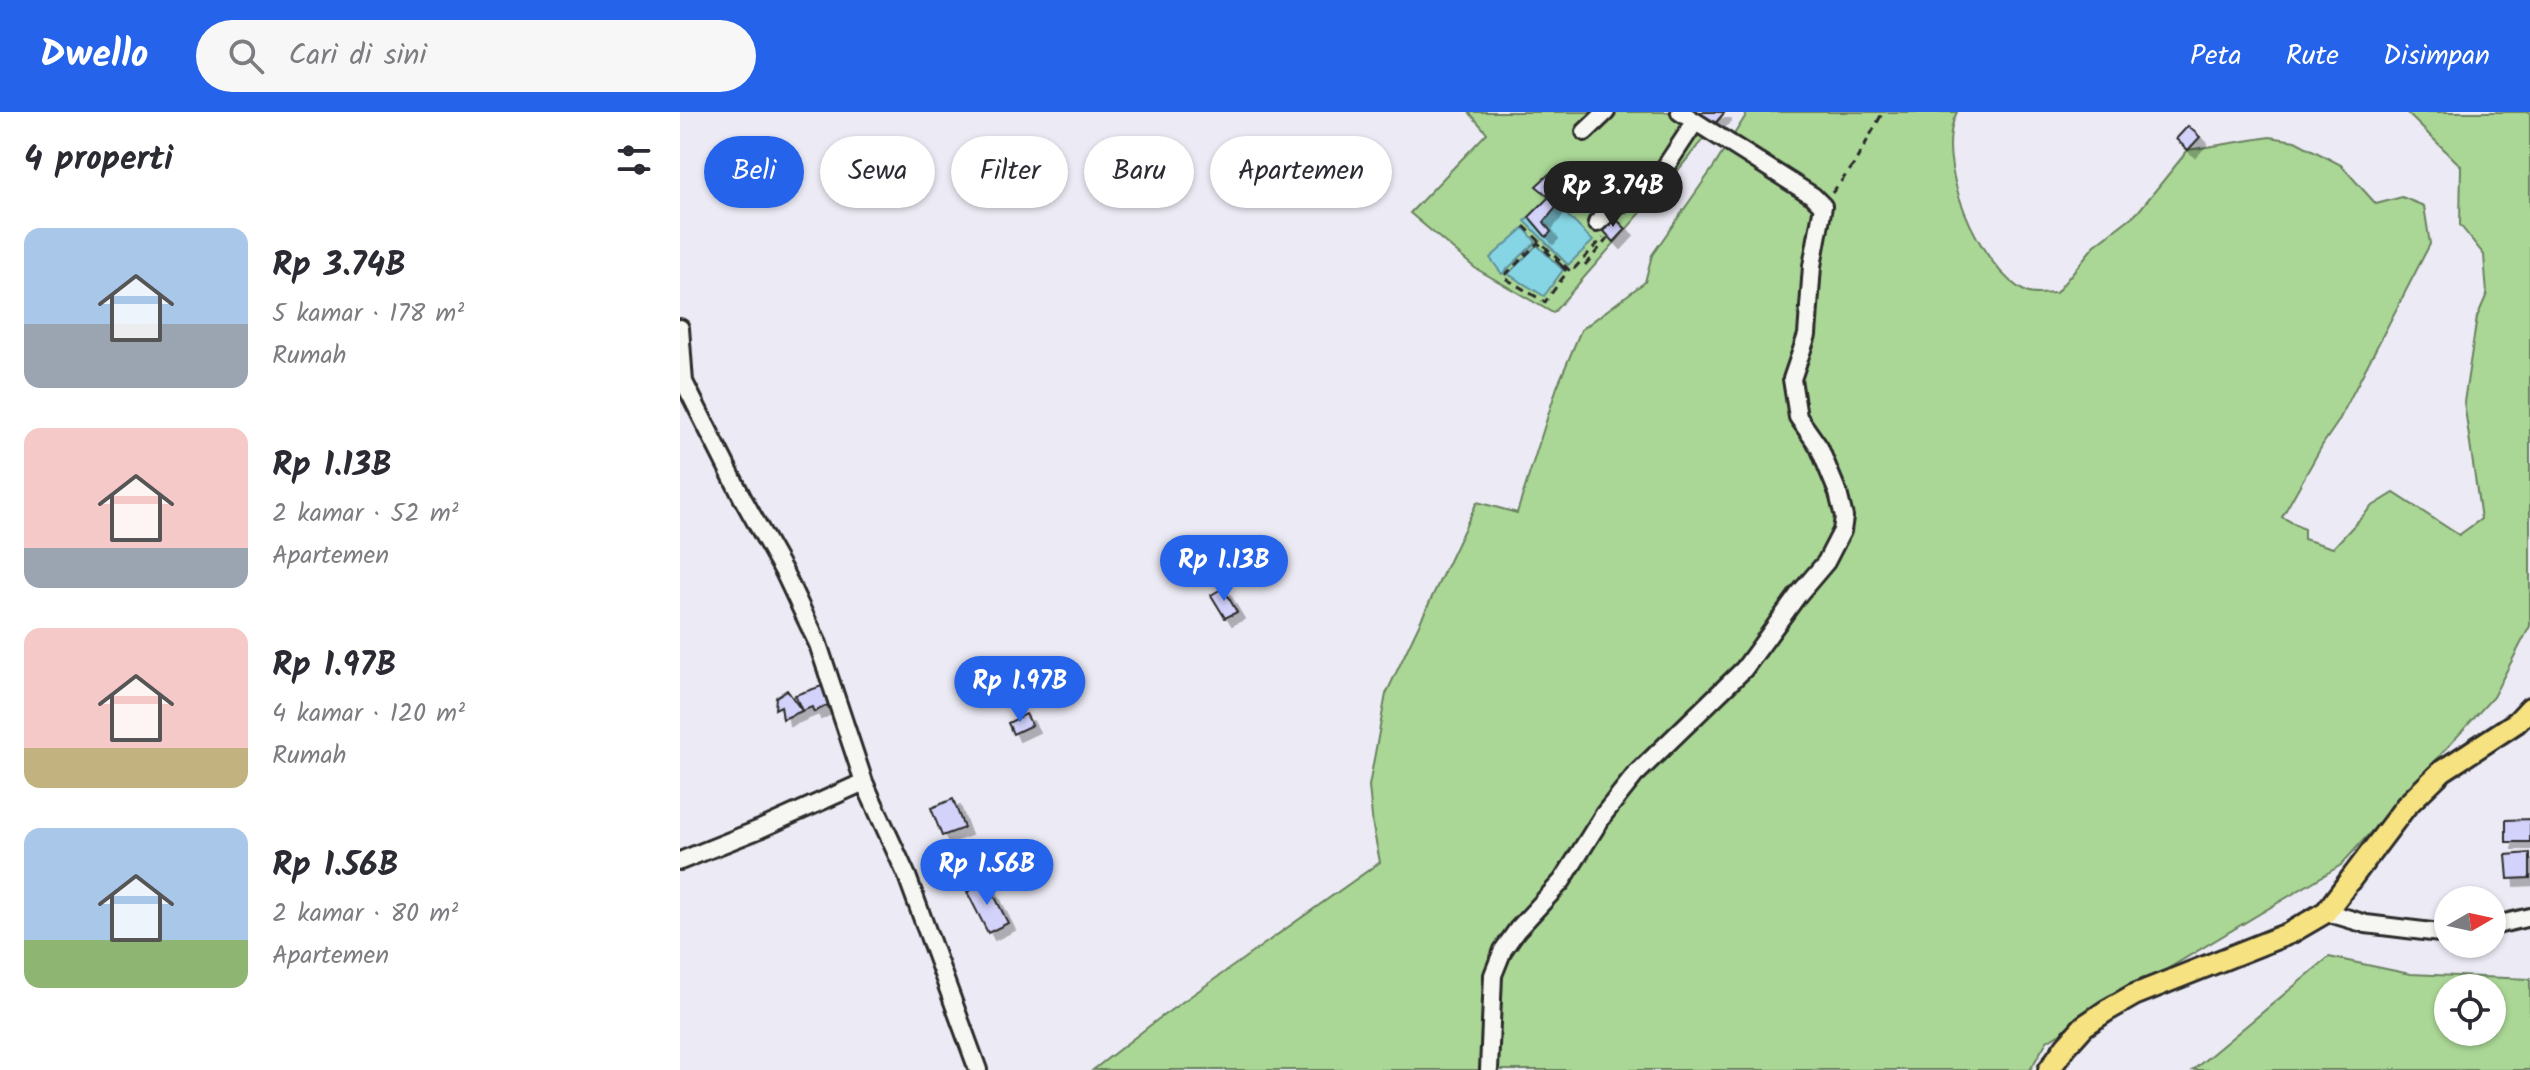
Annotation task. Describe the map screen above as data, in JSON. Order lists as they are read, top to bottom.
{
  "north": "right",
  "page": {
    "header": "Dwello",
    "search": "Cari di sini",
    "nav": ["Peta", "Rute", "Disimpan"],
    "heading": "4 properti",
    "chip": [
      "Beli",
      "Sewa",
      "Filter",
      "Baru",
      "Apartemen"
    ],
    "price": [
      "Rp 3.74B",
      "Rp 1.13B",
      "Rp 1.97B",
      "Rp 1.56B"
    ],
    "list": [
      {
        "name": "Rp 3.74B",
        "note": "5 kamar · 178 m² · Rumah"
      },
      {
        "name": "Rp 1.13B",
        "note": "2 kamar · 52 m² · Apartemen"
      },
      {
        "name": "Rp 1.97B",
        "note": "4 kamar · 120 m² · Rumah"
      },
      {
        "name": "Rp 1.56B",
        "note": "2 kamar · 80 m² · Apartemen"
      }
    ]
  }
}
